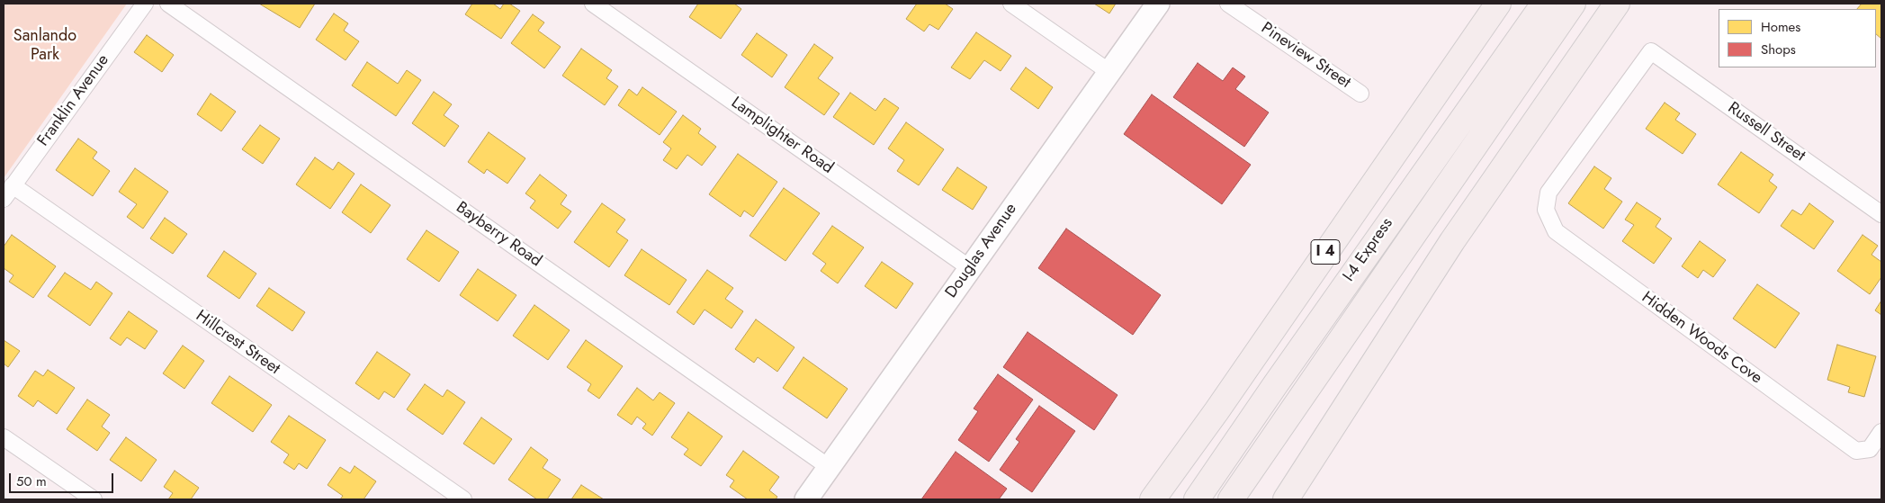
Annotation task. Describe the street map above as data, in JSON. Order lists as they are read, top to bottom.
{
  "streets": {
    "highway": ["I-4 Express", "I 4"],
    "main road": ["Douglas Avenue"],
    "street": [
      "Pineview Street",
      "Franklin Avenue",
      "Russell Street",
      "Lamplighter Road",
      "Bayberry Road",
      "Hidden Woods Cove",
      "Hillcrest Street"
    ]
  },
  "crossings": [
    ["Franklin Avenue", "Hillcrest Street"],
    ["Russell Street", "Hidden Woods Cove"],
    ["Lamplighter Road", "Douglas Avenue"],
    ["Bayberry Road", "Douglas Avenue"]
  ],
  "parks": ["Sanlando Park"],
  "legend": ["Homes", "Shops"],
  "scale_bar": "50 m"
}
